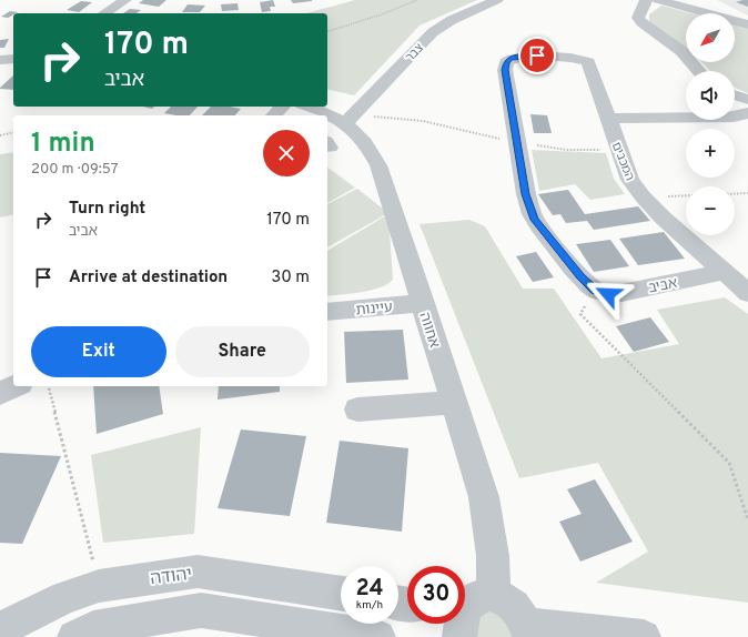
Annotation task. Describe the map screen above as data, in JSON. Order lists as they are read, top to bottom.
{
  "streets": {
    "street": [
      "צבר",
      "המכבים",
      "אביב",
      "עיינות",
      "אחווה",
      "יהודה"
    ]
  },
  "crossings": [
    ["צבר", "אחווה"],
    ["המכבים", "אביב"],
    ["עיינות", "אחווה"]
  ],
  "north": "bottom left",
  "page": {
    "map_buttons": ["+", "−"],
    "turn": ["170 m", "אביב"],
    "heading": ["1 min", "200 m · 09:57"],
    "list": [
      {
        "name": "Turn right",
        "note": "אביב",
        "value": "170 m"
      },
      {
        "name": "Arrive at destination",
        "value": "30 m"
      }
    ],
    "buttons": ["Exit", "Share"],
    "speed": "24 km/h",
    "limit": "30"
  }
}
